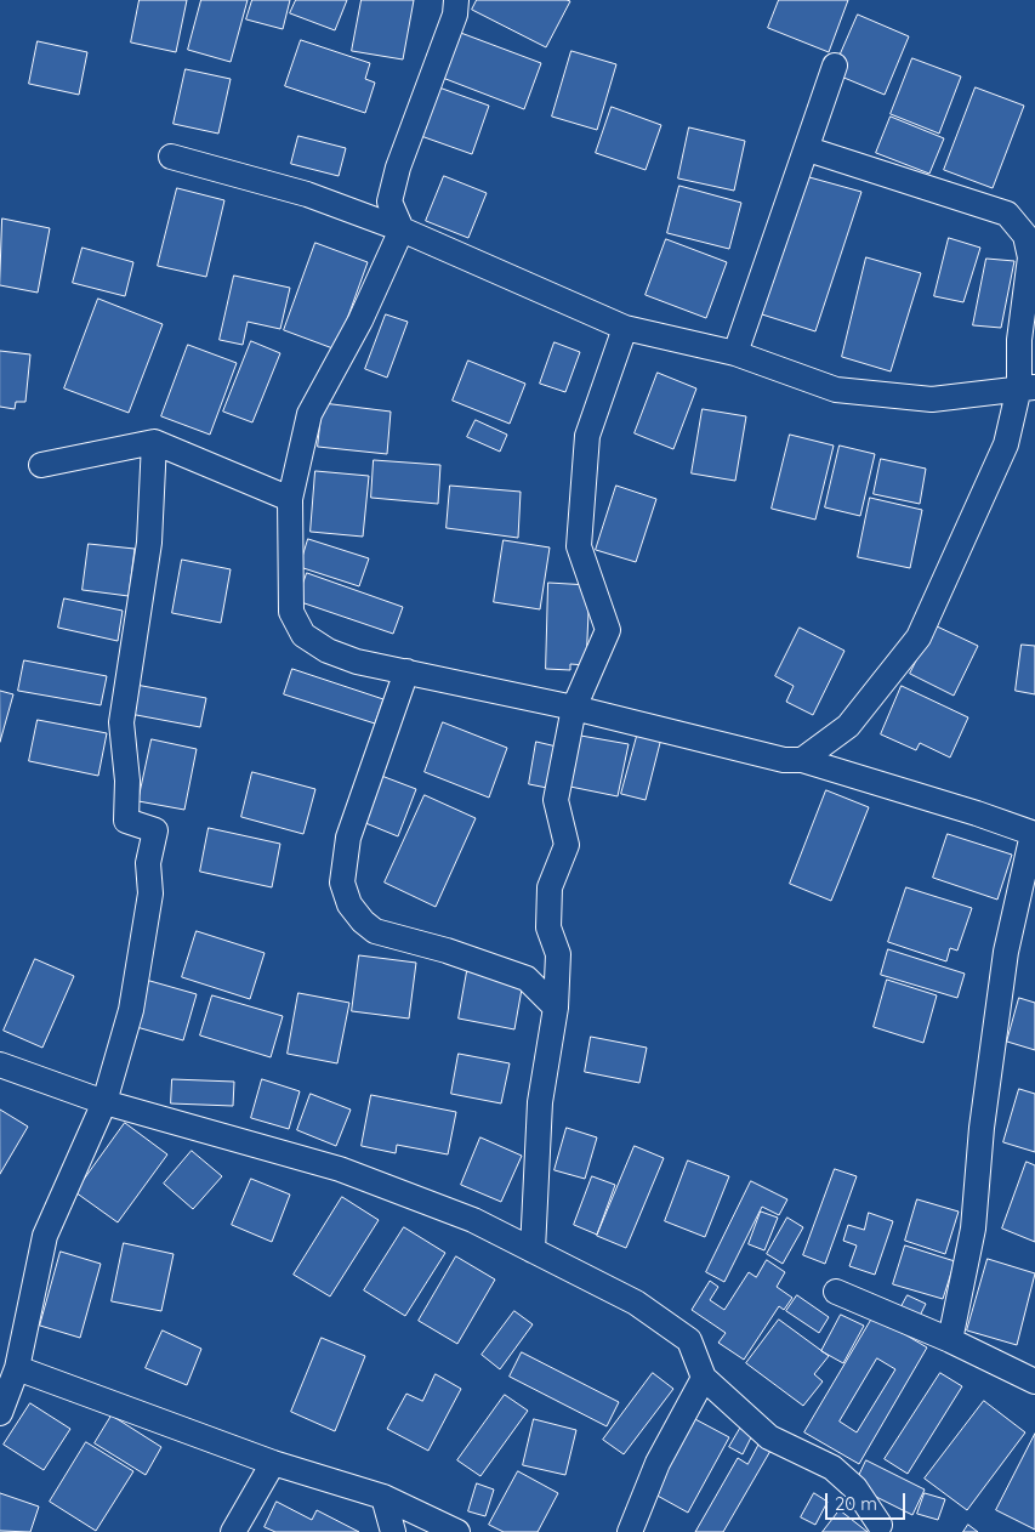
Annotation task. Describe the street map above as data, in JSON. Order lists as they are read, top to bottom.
{
  "scale_bar": "20 m"
}
